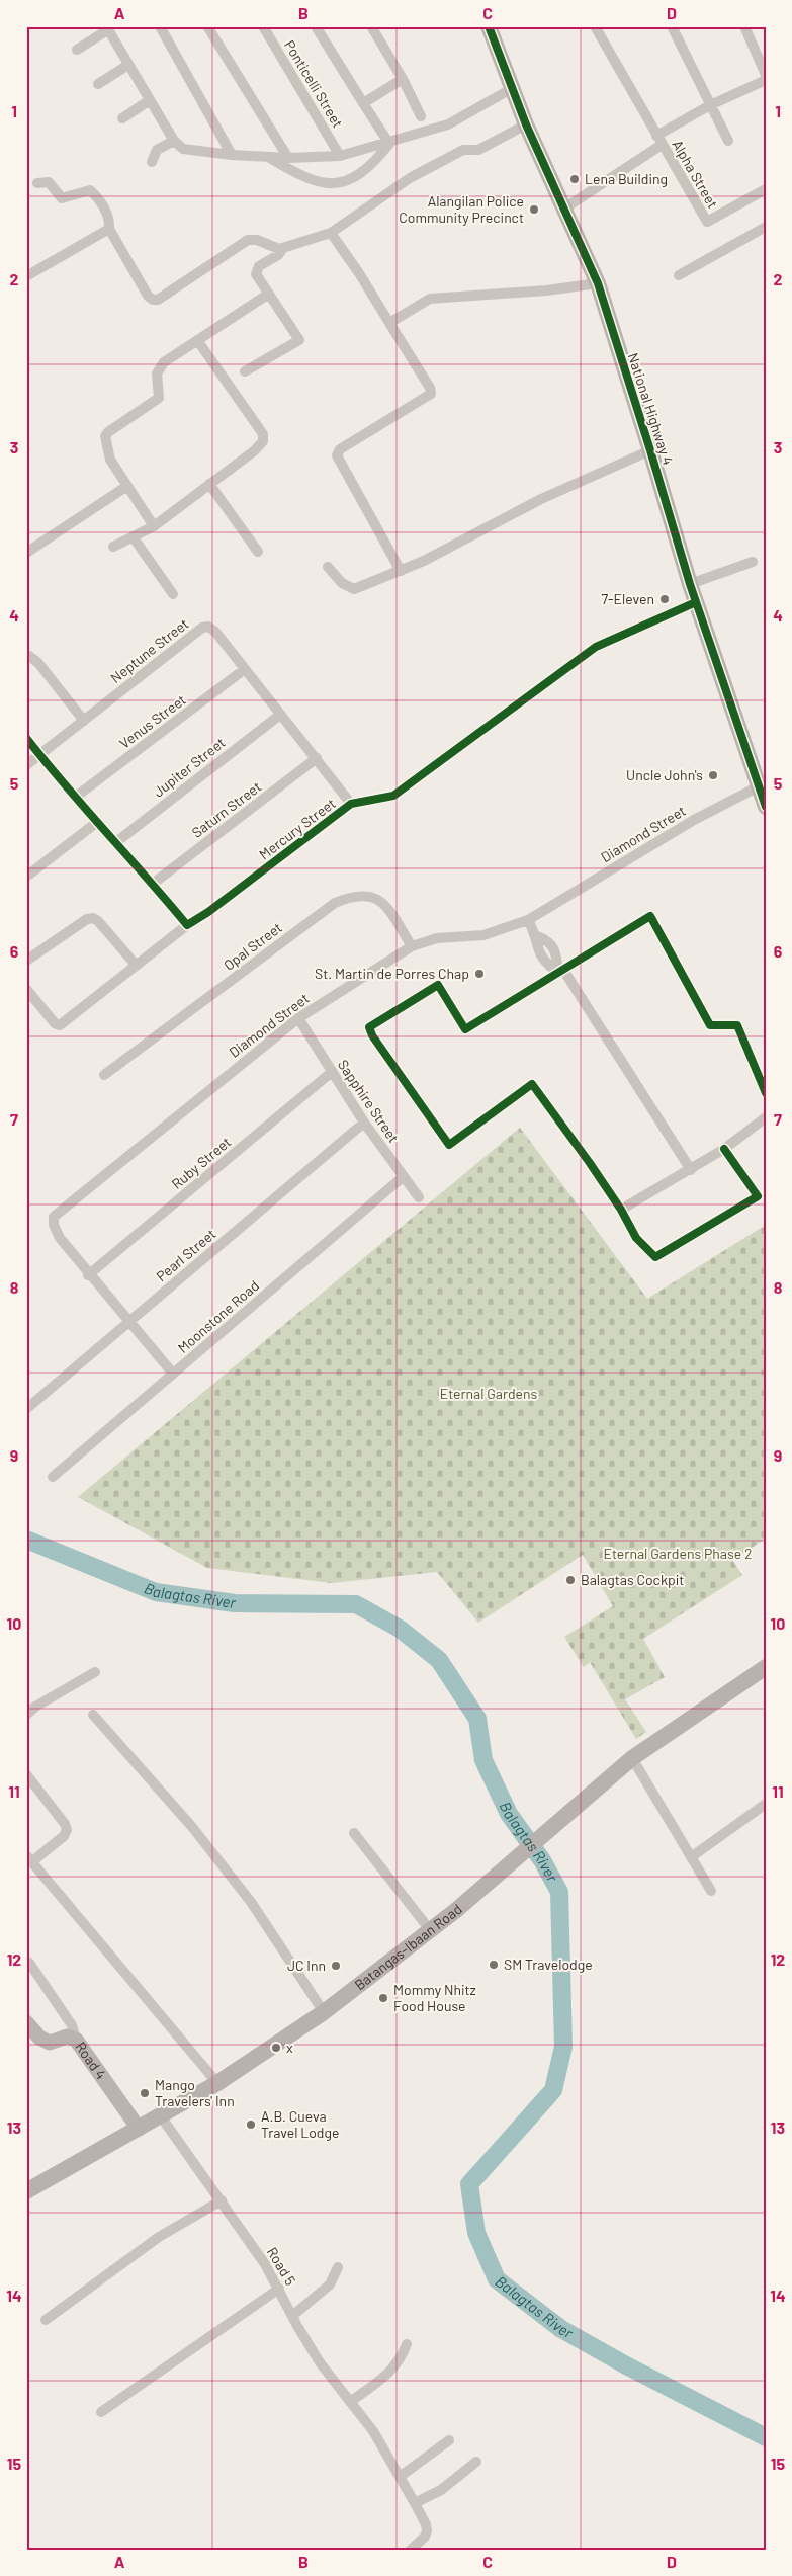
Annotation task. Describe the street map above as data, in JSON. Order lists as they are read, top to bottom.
{
  "streets": {
    "main road": ["National Highway 4", "Batangas-Ibaan Road"],
    "street": [
      "Ponticelli Street",
      "Alpha Street",
      "Neptune Street",
      "Venus Street",
      "Jupiter Street",
      "Saturn Street",
      "Mercury Street",
      "Diamond Street",
      "Opal Street",
      "Sapphire Street",
      "Ruby Street",
      "Pearl Street",
      "Moonstone Road",
      "Road 4",
      "Road 5"
    ]
  },
  "crossings": [
    ["National Highway 4", "Mercury Street"],
    ["National Highway 4", "Diamond Street"],
    ["Neptune Street", "Venus Street"],
    ["Neptune Street", "Jupiter Street"],
    ["Neptune Street", "Saturn Street"],
    ["Neptune Street", "Mercury Street"],
    ["Diamond Street", "Opal Street"],
    ["Diamond Street", "Sapphire Street"],
    ["Diamond Street", "Ruby Street"],
    ["Diamond Street", "Pearl Street"],
    ["Diamond Street", "Moonstone Road"],
    ["Sapphire Street", "Ruby Street"],
    ["Sapphire Street", "Pearl Street"],
    ["Sapphire Street", "Moonstone Road"],
    ["Batangas-Ibaan Road", "Road 4"],
    ["Batangas-Ibaan Road", "Road 5"]
  ],
  "water": ["Balagtas River"],
  "parks": ["Eternal Gardens", "Eternal Gardens Phase 2"],
  "places": [
    "Lena Building",
    "Alangilan Police Community Precinct",
    "7-Eleven",
    "Uncle John's",
    "St. Martin de Porres Chap",
    "Balagtas Cockpit",
    "SM Travelodge",
    "JC Inn",
    "Mommy Nhitz Food House",
    "x",
    "Mango Travelers' Inn",
    "A.B. Cueva Travel Lodge"
  ],
  "grid": {
    "columns": [
      "A",
      "B",
      "C",
      "D"
    ],
    "rows": [
      "1",
      "2",
      "3",
      "4",
      "5",
      "6",
      "7",
      "8",
      "9",
      "10",
      "11",
      "12",
      "13",
      "14",
      "15"
    ]
  }
}
